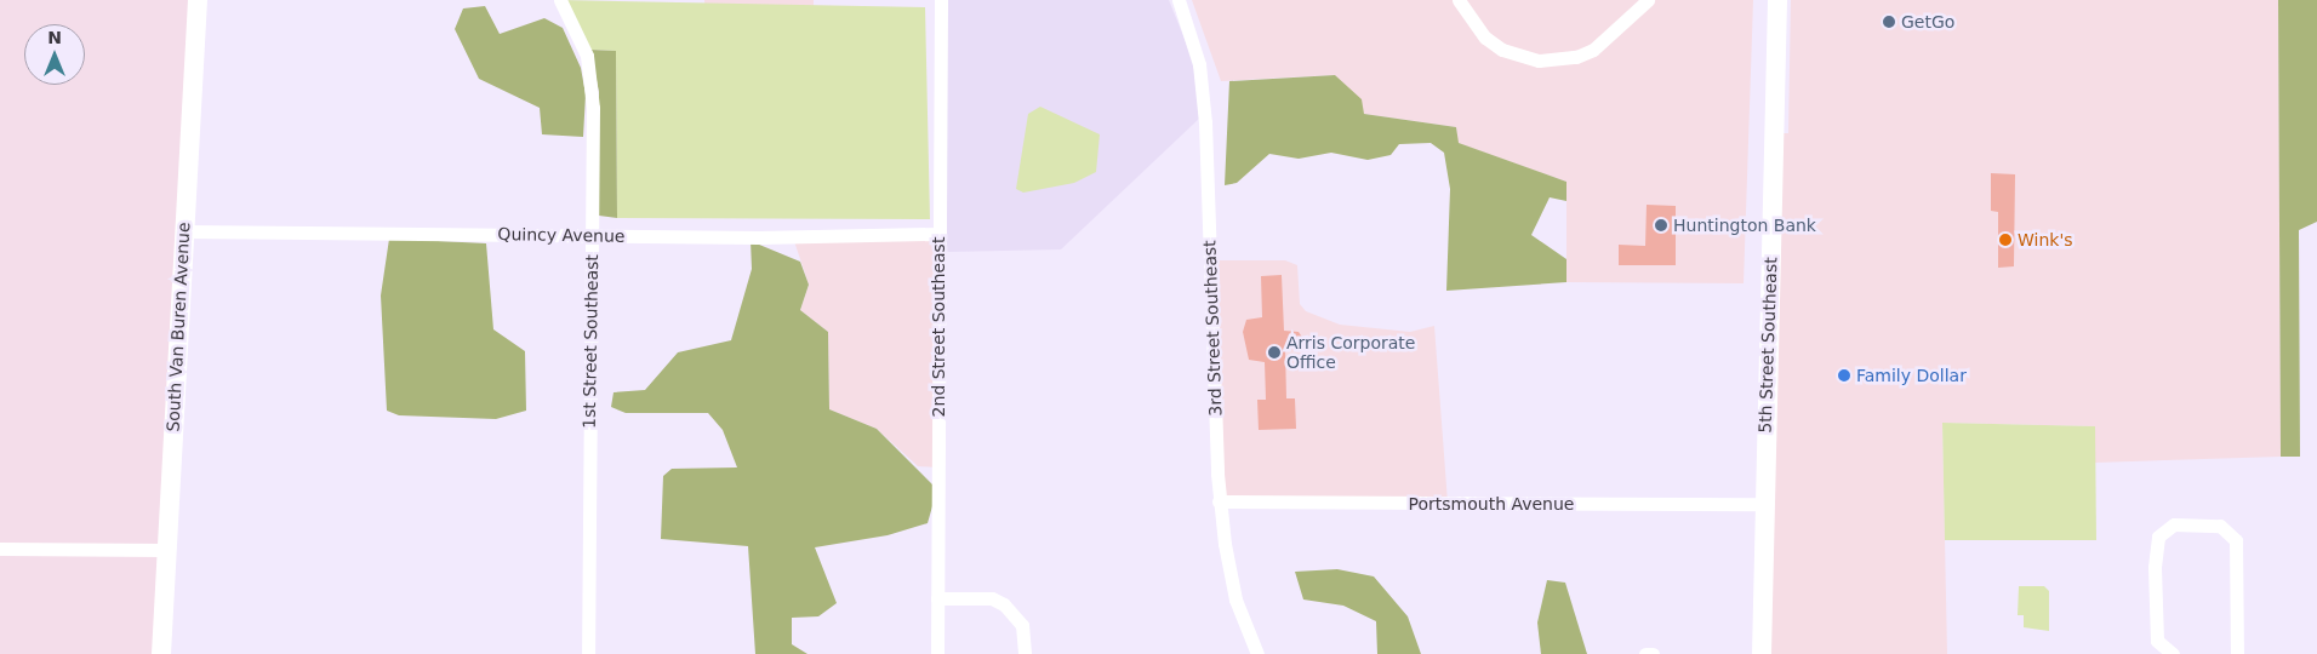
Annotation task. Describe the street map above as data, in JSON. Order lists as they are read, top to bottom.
{
  "streets": {
    "main road": ["South Van Buren Avenue", "5th Street Southeast"],
    "street": [
      "Quincy Avenue",
      "2nd Street Southeast",
      "3rd Street Southeast",
      "1st Street Southeast",
      "Portsmouth Avenue"
    ]
  },
  "crossings": [
    ["Quincy Avenue", "South Van Buren Avenue"],
    ["Quincy Avenue", "2nd Street Southeast"],
    ["Quincy Avenue", "1st Street Southeast"],
    ["3rd Street Southeast", "Portsmouth Avenue"],
    ["5th Street Southeast", "Portsmouth Avenue"]
  ],
  "places": [
    "GetGo",
    "Huntington Bank",
    "Wink's",
    "Arris Corporate Office",
    "Family Dollar"
  ],
  "north": "top"
}
